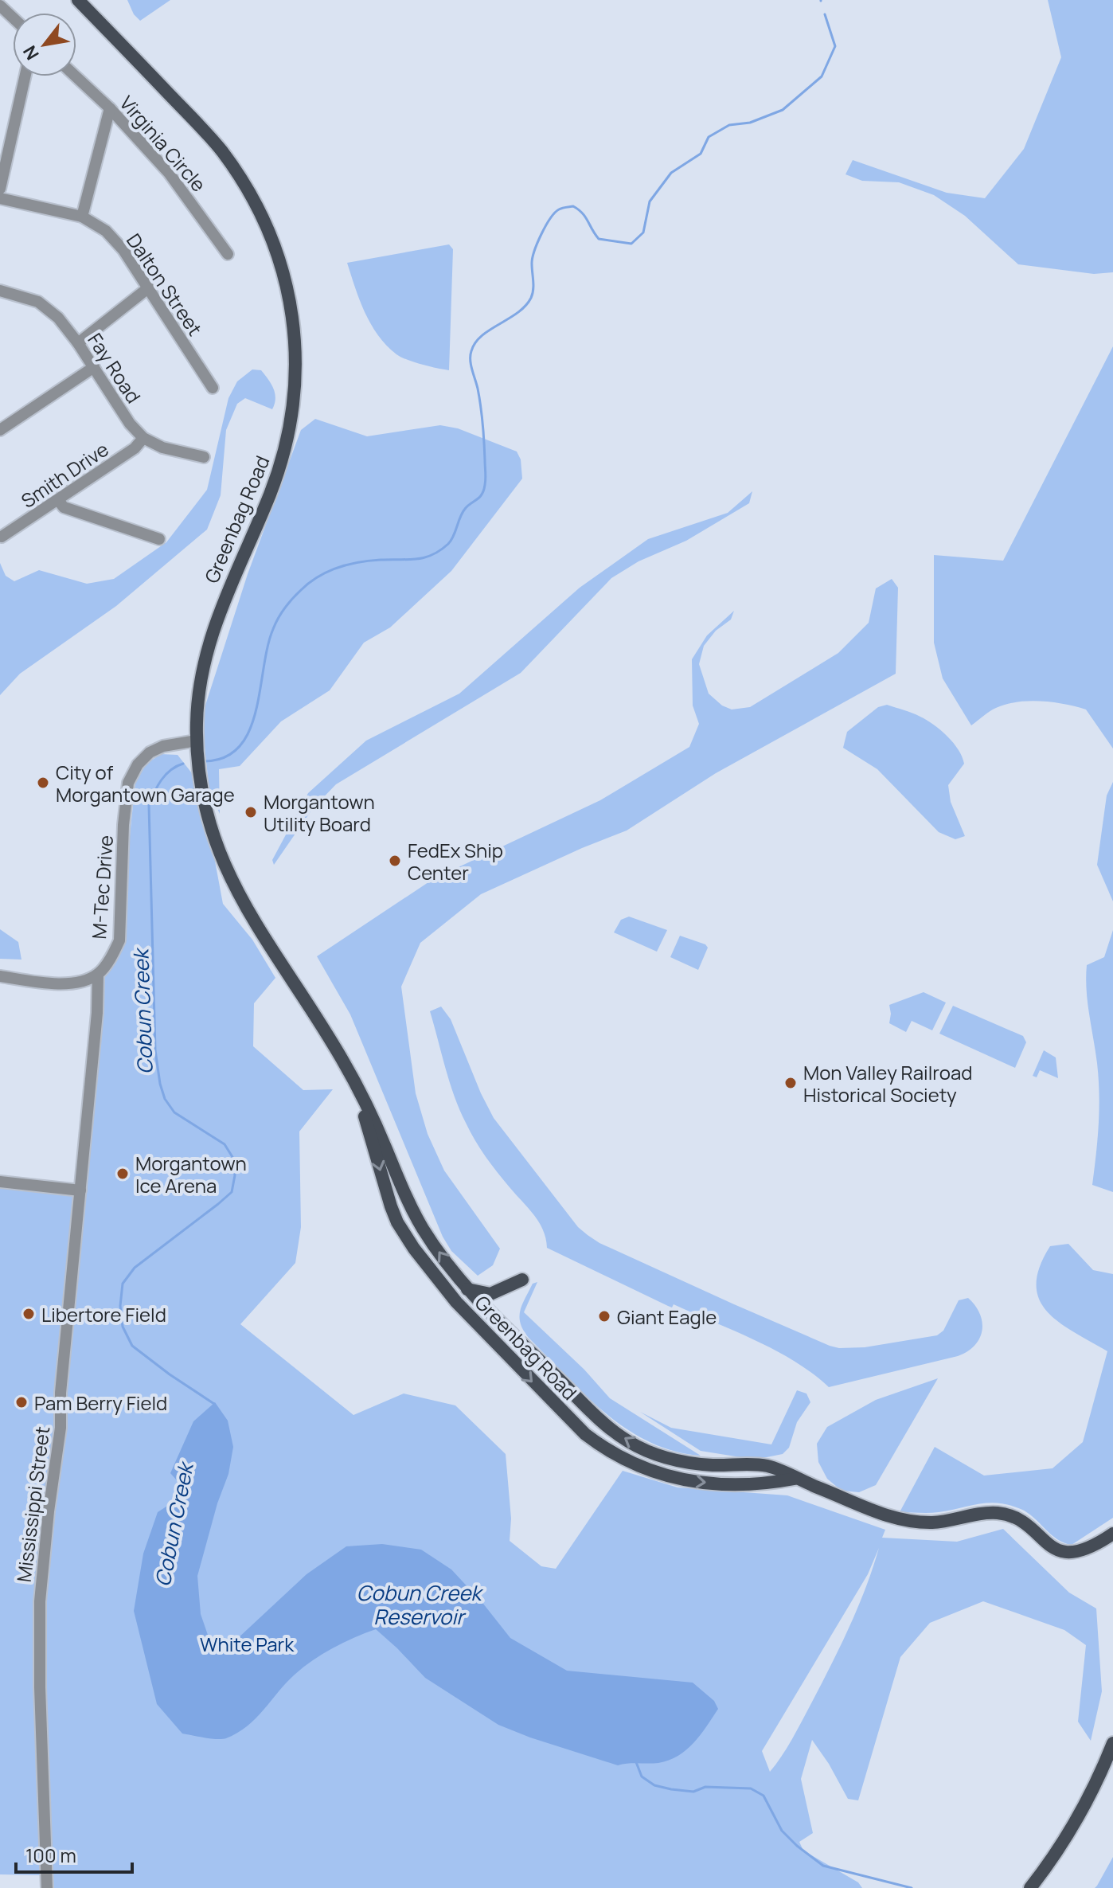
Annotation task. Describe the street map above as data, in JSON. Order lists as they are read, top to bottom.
{
  "streets": {
    "main road": ["Greenbag Road"],
    "street": [
      "Virginia Circle",
      "Dalton Street",
      "Fay Road",
      "Smith Drive",
      "M-Tec Drive",
      "Mississippi Street"
    ]
  },
  "crossings": [
    ["Fay Road", "Smith Drive"],
    ["Greenbag Road", "M-Tec Drive"],
    ["M-Tec Drive", "Mississippi Street"]
  ],
  "water": ["Cobun Creek", "Cobun Creek Reservoir"],
  "parks": ["White Park"],
  "places": [
    "City of Morgantown Garage",
    "Morgantown Utility Board",
    "FedEx Ship Center",
    "Mon Valley Railroad Historical Society",
    "Morgantown Ice Arena",
    "Libertore Field",
    "Giant Eagle",
    "Pam Berry Field"
  ],
  "scale_bar": "100 m",
  "north": "bottom left"
}
